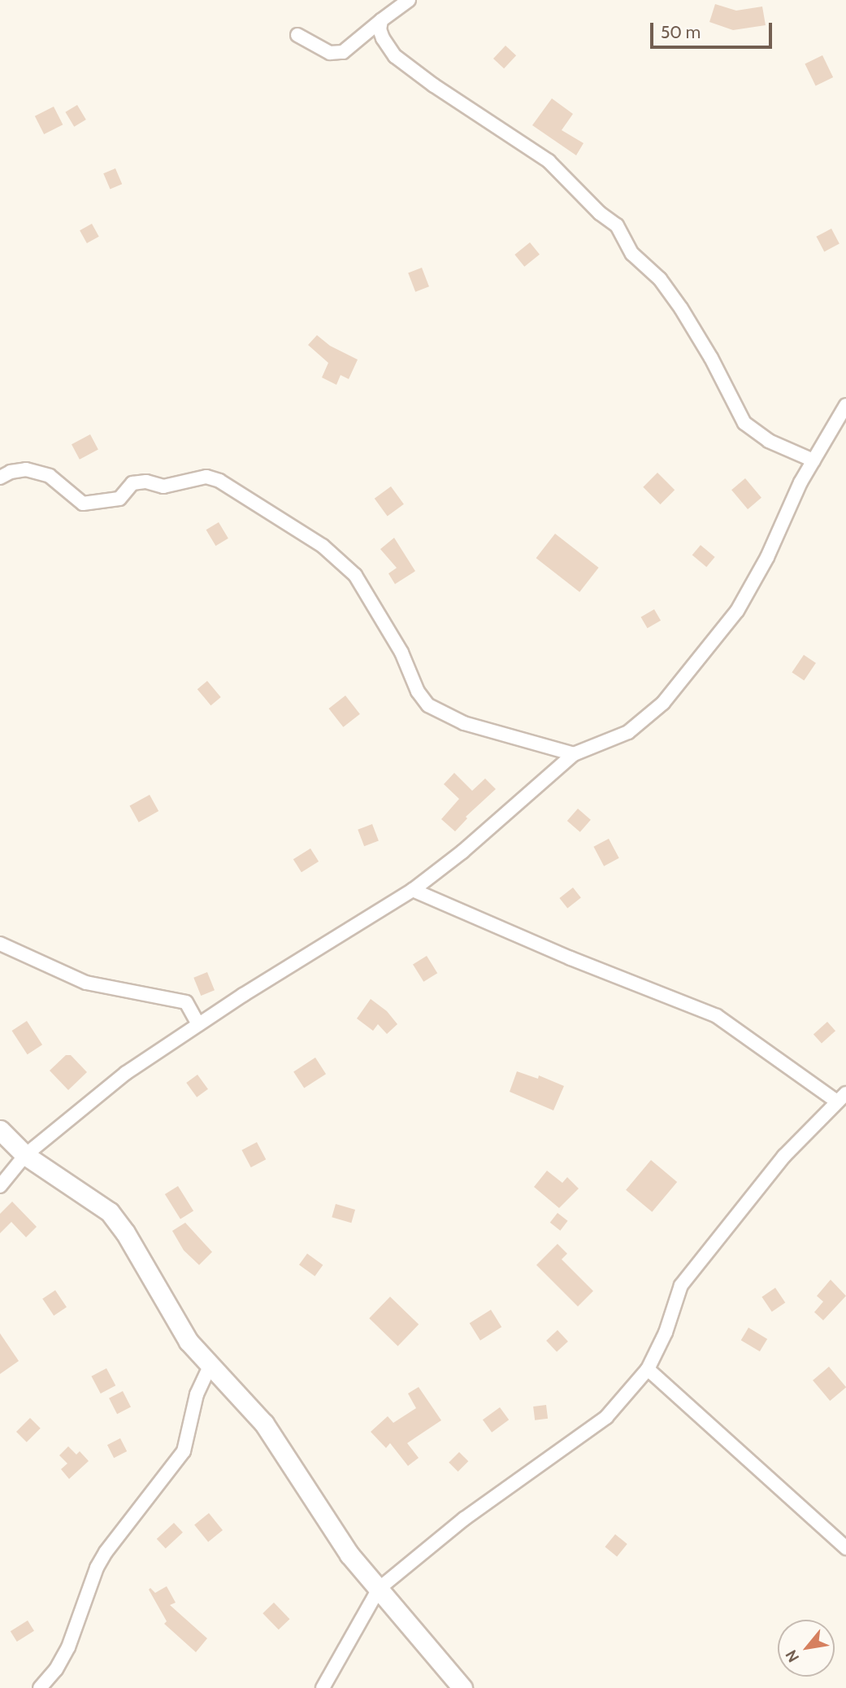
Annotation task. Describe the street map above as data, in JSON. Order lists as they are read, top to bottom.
{
  "scale_bar": "50 m",
  "north": "bottom left"
}
